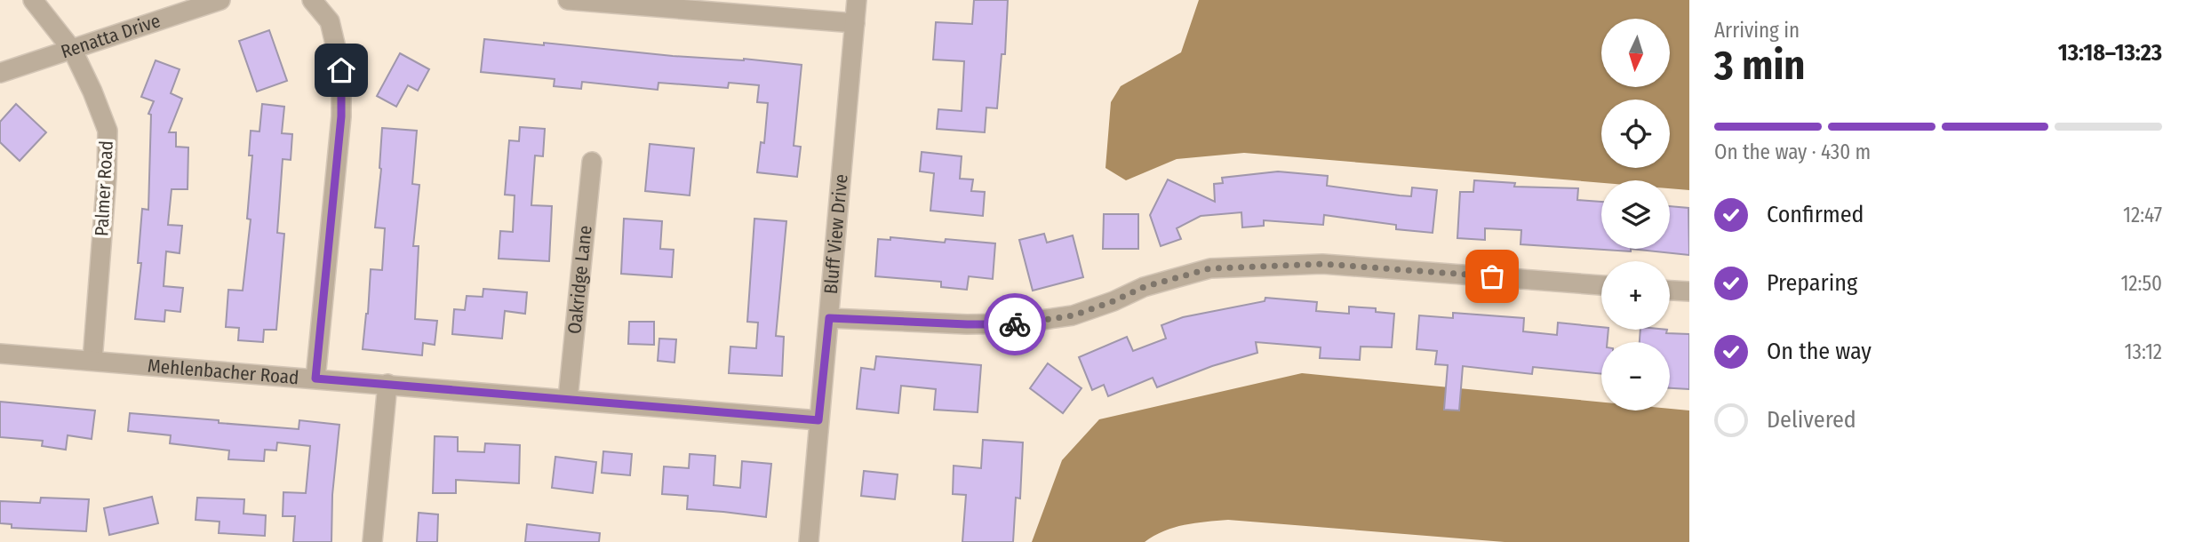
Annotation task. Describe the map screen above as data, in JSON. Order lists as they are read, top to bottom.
{
  "streets": {
    "street": [
      "Renatta Drive",
      "Palmer Road",
      "Bluff View Drive",
      "Oakridge Lane",
      "Mehlenbacher Road"
    ]
  },
  "crossings": [
    ["Renatta Drive", "Palmer Road"],
    ["Palmer Road", "Mehlenbacher Road"],
    ["Bluff View Drive", "Mehlenbacher Road"],
    ["Oakridge Lane", "Mehlenbacher Road"]
  ],
  "north": "bottom",
  "page": {
    "heading": ["3 min", "Arriving in", "13:18–13:23"],
    "map_buttons": ["+", "−"],
    "bar": "On the way · 430 m",
    "list": [
      ["Confirmed", "12:47"],
      ["Preparing", "12:50"],
      ["On the way", "13:12"],
      "Delivered"
    ]
  }
}
